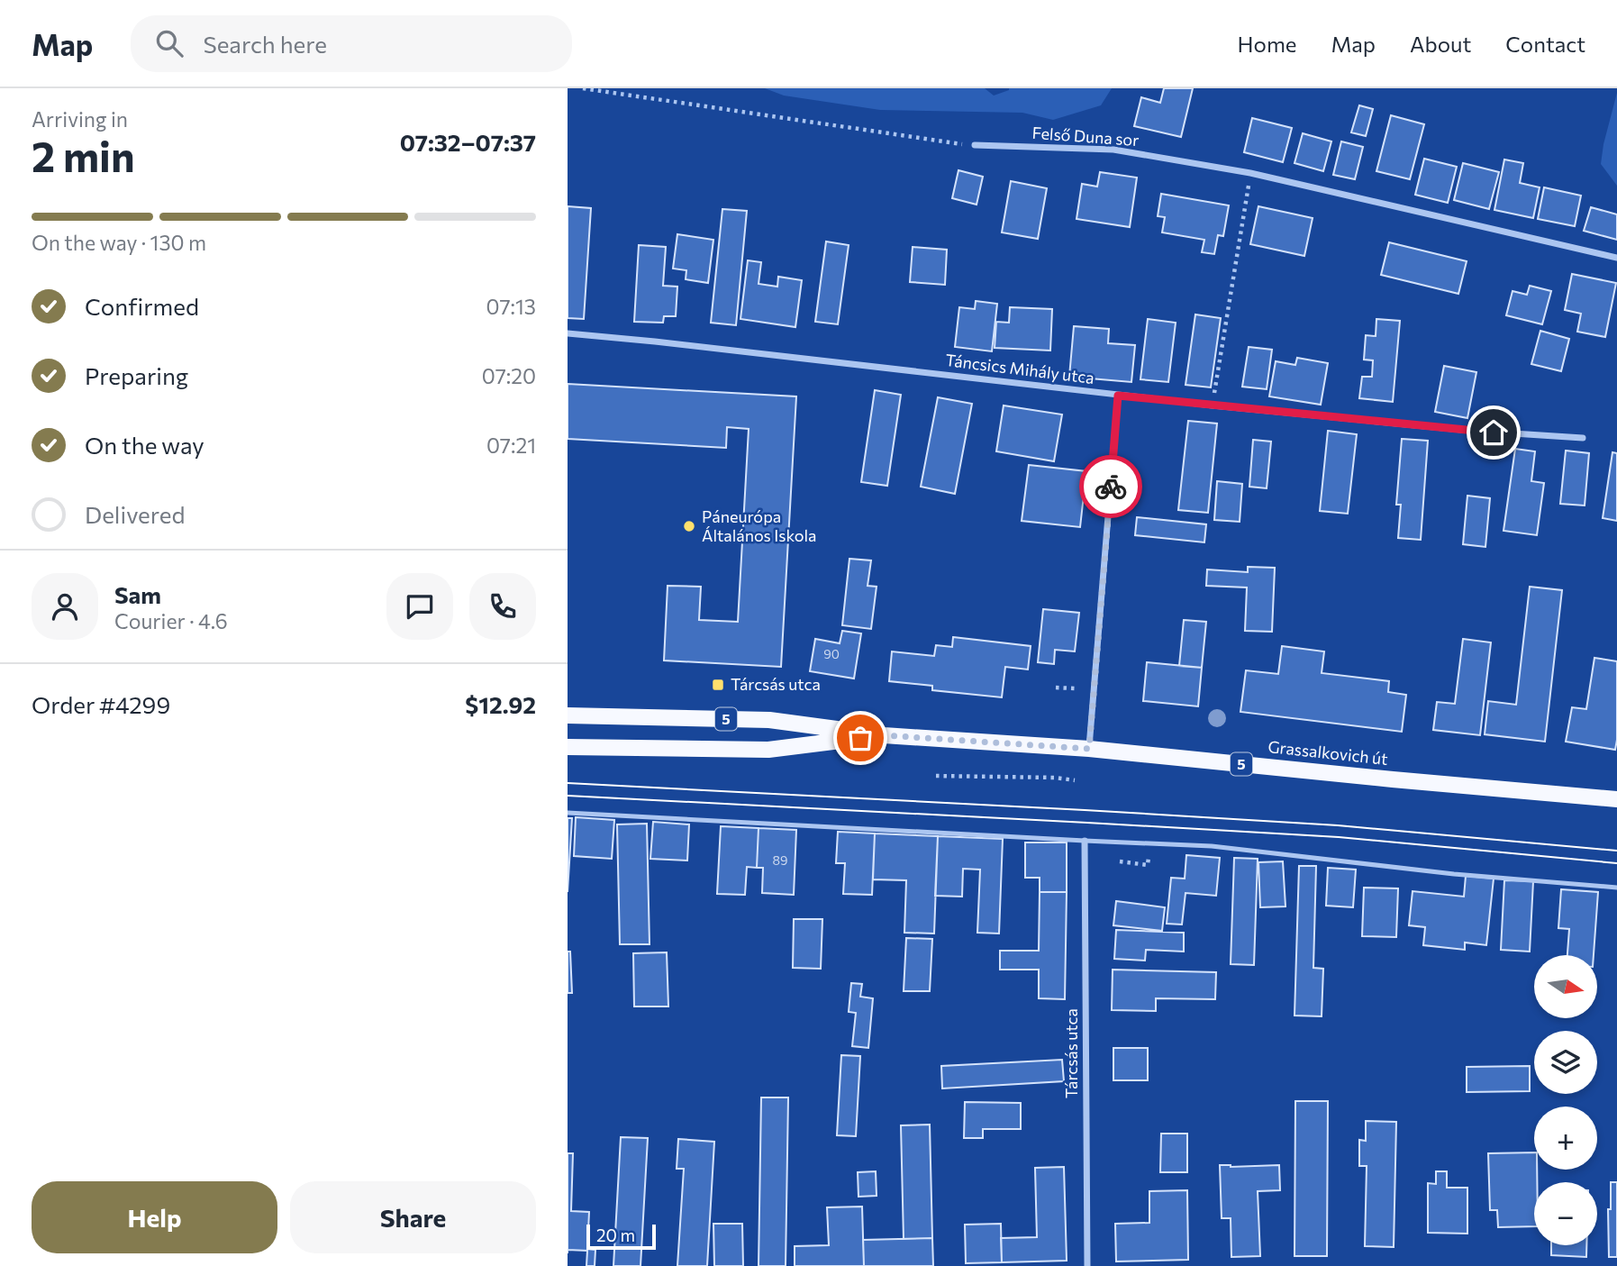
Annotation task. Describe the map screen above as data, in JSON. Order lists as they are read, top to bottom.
{
  "streets": {
    "main road": ["5", "Grassalkovich út"],
    "street": ["Felső Duna sor", "Táncsics Mihály utca", "Tárcsás utca"]
  },
  "places": {
    "other": ["Páneurópa Általános Iskola"],
    "transit": ["Tárcsás utca"]
  },
  "house_numbers": ["90", "89"],
  "scale_bar": "20 m",
  "north": "right",
  "page": {
    "header": "Map",
    "search": "Search here",
    "nav": [
      "Home",
      "Map",
      "About",
      "Contact"
    ],
    "heading": ["2 min", "Arriving in", "07:32–07:37"],
    "panel": [
      "Sam",
      "Courier · 4.6",
      "Order #4299",
      "$12.92"
    ],
    "bar": "On the way · 130 m",
    "list": [
      ["Confirmed", "07:13"],
      ["Preparing", "07:20"],
      ["On the way", "07:21"],
      "Delivered"
    ],
    "map_buttons": ["+", "−"],
    "buttons": ["Help", "Share"],
    "scale": "20 m"
  }
}
